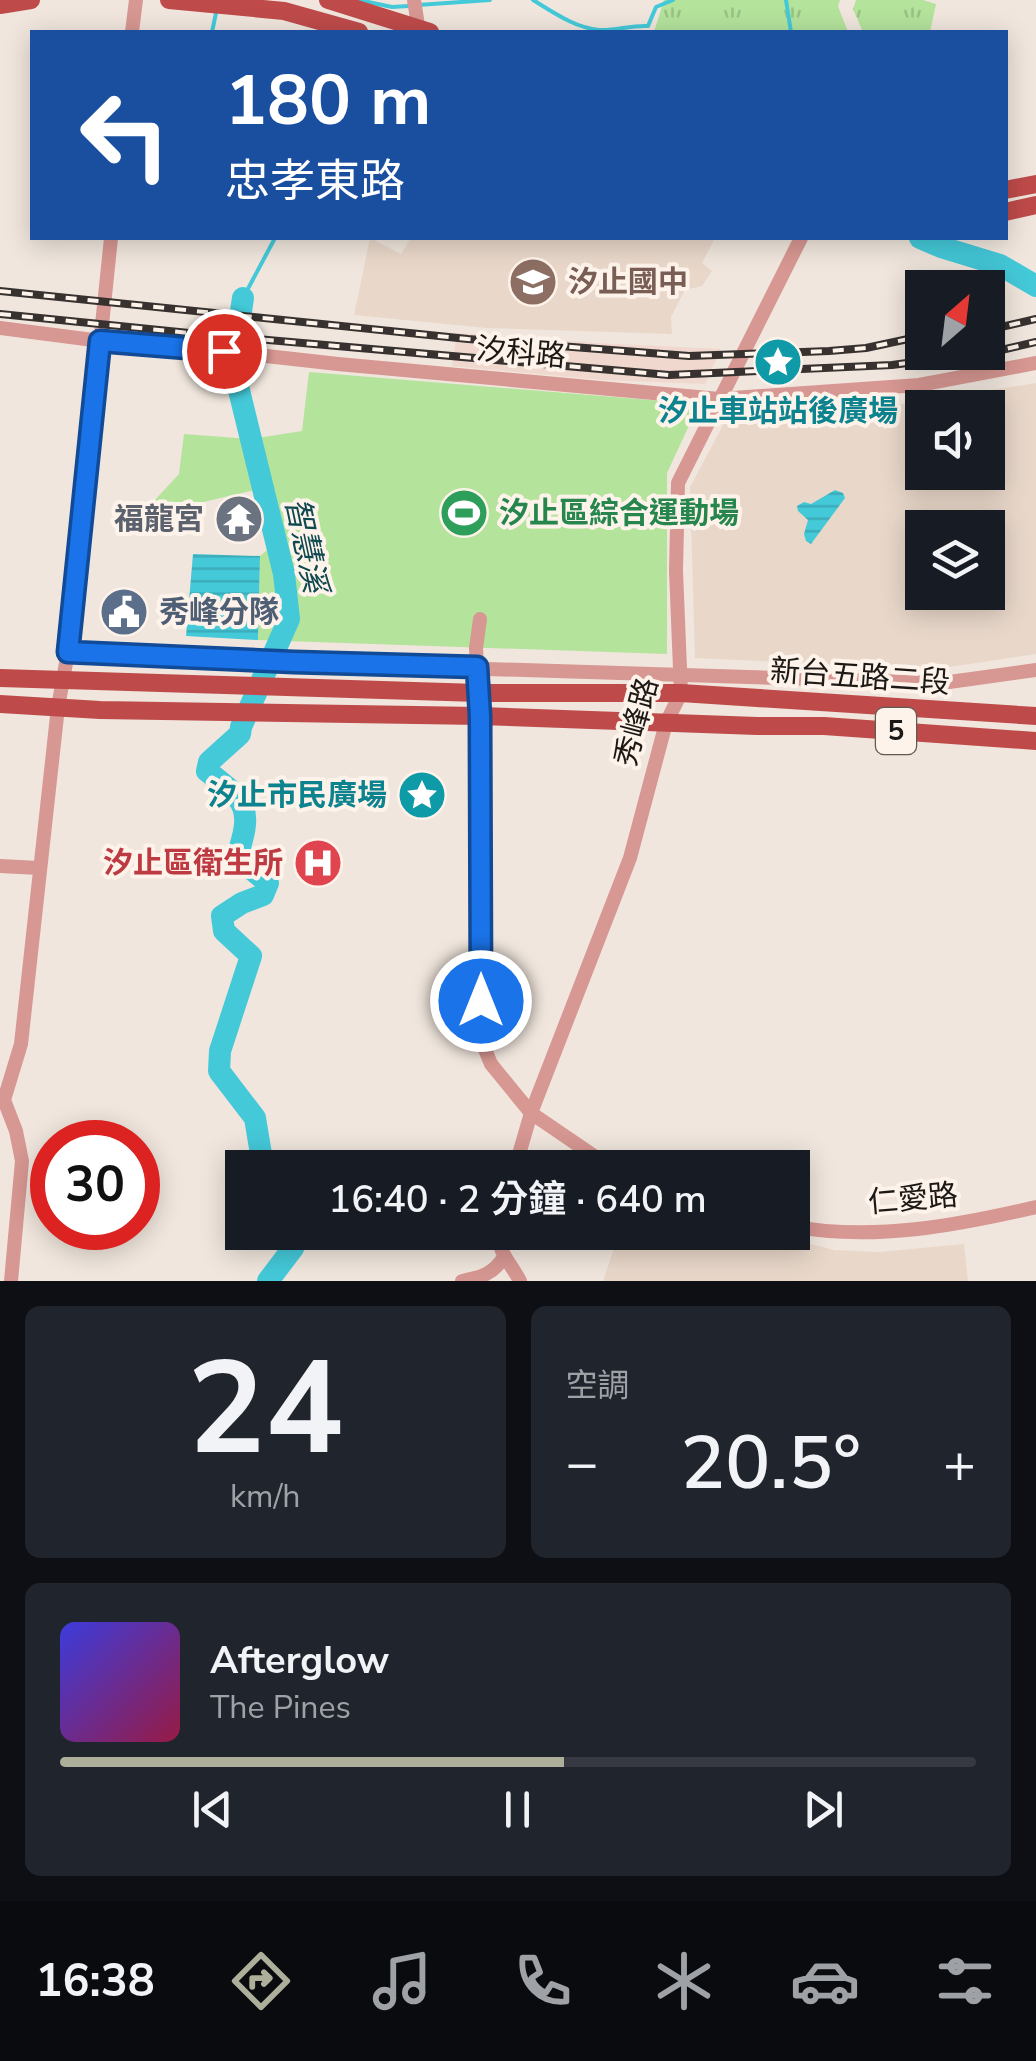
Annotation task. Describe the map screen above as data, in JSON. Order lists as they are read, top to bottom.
{
  "streets": {
    "main road": ["新台五路二段", "5"],
    "street": ["汐科路", "秀峰路", "仁愛路"]
  },
  "crossings": [
    ["汐科路", "秀峰路"],
    ["新台五路二段", "秀峰路"],
    ["新台五路二段", "5"],
    ["秀峰路", "5"]
  ],
  "water": ["智慧溪"],
  "places": {
    "school or university": ["汐止國中"],
    "place": ["汐止車站站後廣場", "汐止市民廣場"],
    "sports": ["汐止區綜合運動場"],
    "temple": ["福龍宮"],
    "public building": ["秀峰分隊"],
    "hospital": ["汐止區衛生所"]
  },
  "north": "top right",
  "page": {
    "turn": ["180 m", "忠孝東路"],
    "limit": "30",
    "trip": "16:40 · 2 分鐘 · 640 m",
    "tile": [
      ["24", "km/h"],
      "空調"
    ],
    "heat": ["−", "20.5°", "+"],
    "song": ["Afterglow", "The Pines"],
    "tabs": "16:38"
  }
}
